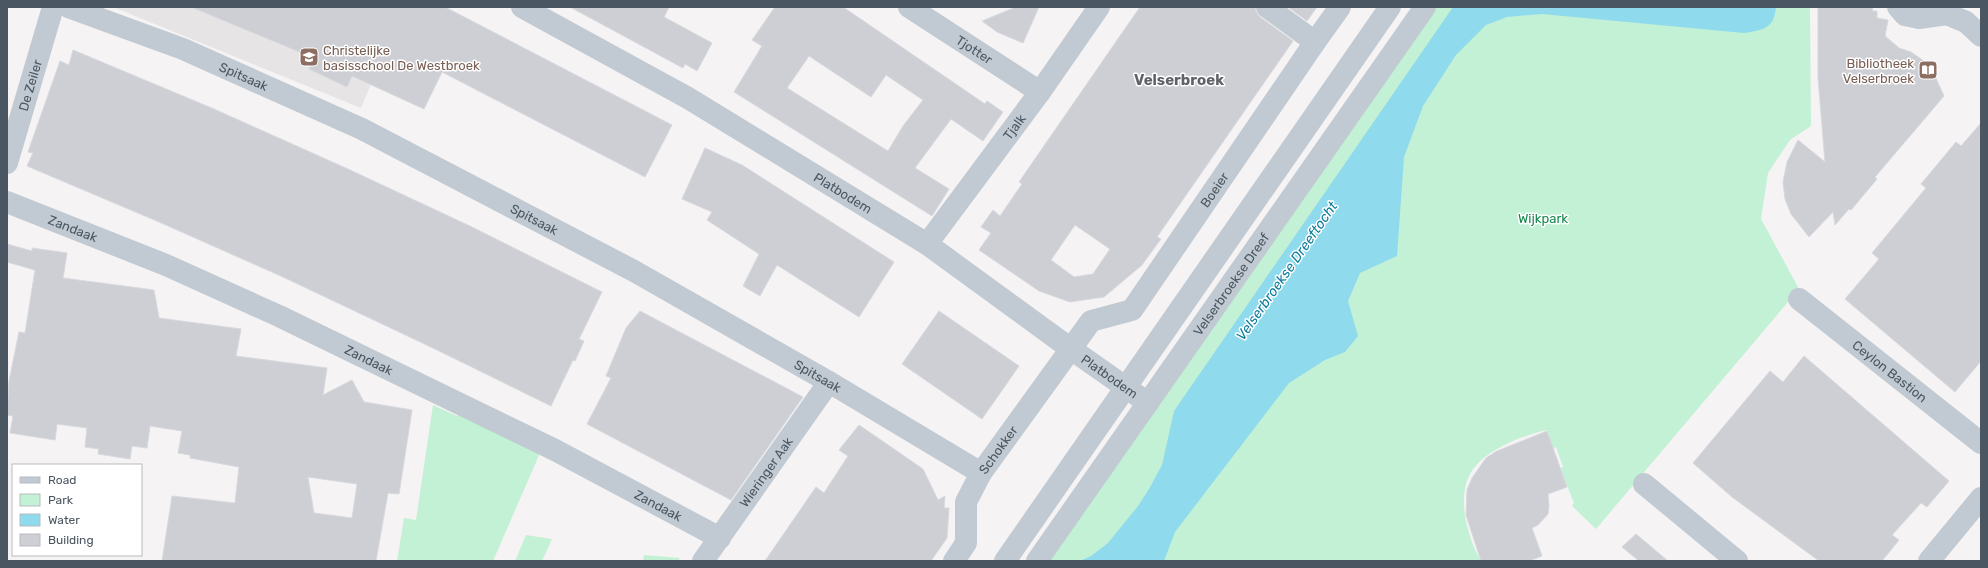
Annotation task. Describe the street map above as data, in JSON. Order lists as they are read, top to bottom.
{
  "streets": {
    "street": [
      "Tjotter",
      "Spitsaak",
      "De Zeiler",
      "Tjalk",
      "Boeier",
      "Platbodem",
      "Zandaak",
      "Velserbroekse Dreef",
      "Ceylon Bastion",
      "Schokker",
      "Wieringer Aak"
    ]
  },
  "crossings": [
    ["Tjotter", "Tjalk"],
    ["Spitsaak", "Schokker"],
    ["Spitsaak", "Wieringer Aak"],
    ["Tjalk", "Platbodem"],
    ["Boeier", "Platbodem"],
    ["Boeier", "Schokker"],
    ["Platbodem", "Velserbroekse Dreef"],
    ["Platbodem", "Schokker"],
    ["Zandaak", "Wieringer Aak"]
  ],
  "districts": ["Velserbroek"],
  "water": ["Velserbroekse Dreeftocht"],
  "parks": ["Wijkpark"],
  "places": {
    "school or university": ["Christelijke basisschool De Westbroek"],
    "library": ["Bibliotheek Velserbroek"]
  },
  "legend": [
    "Road",
    "Park",
    "Water",
    "Building"
  ]
}
